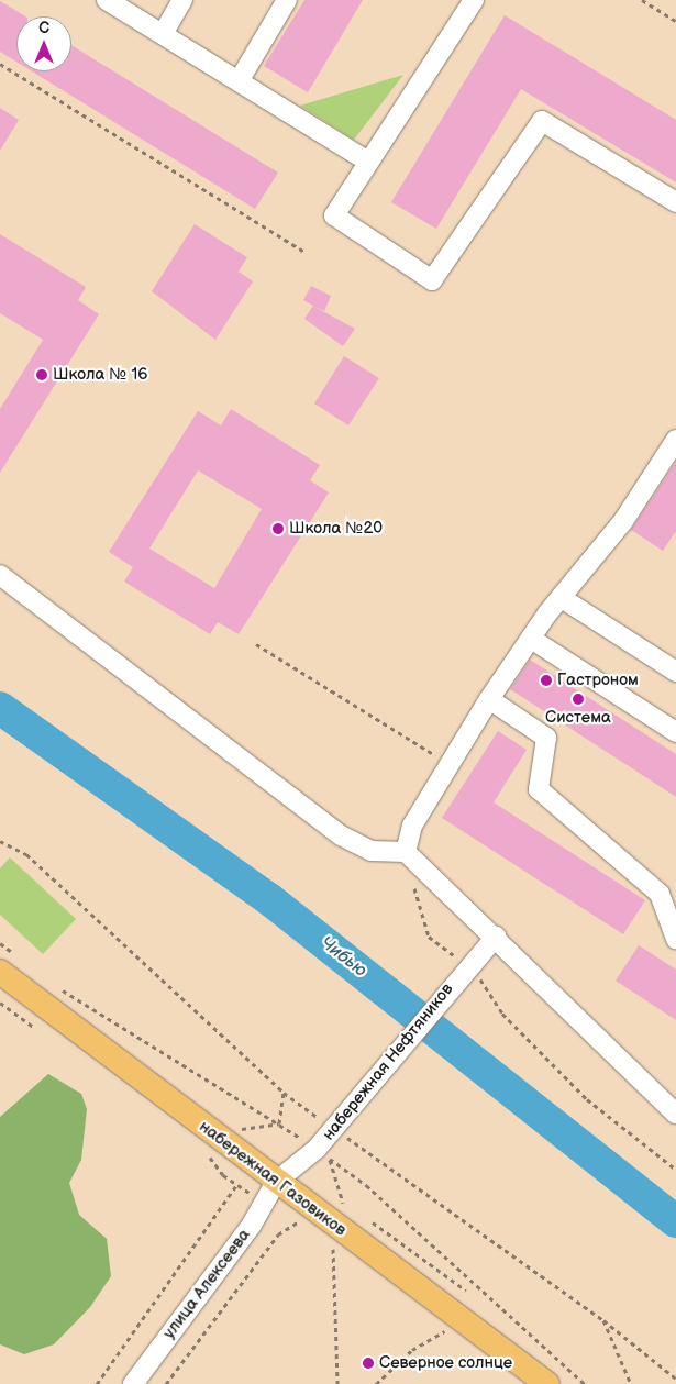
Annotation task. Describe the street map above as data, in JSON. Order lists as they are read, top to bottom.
{
  "streets": {
    "main road": ["набережная Газовиков"],
    "street": ["набережная Нефтяников", "улица Алексеева"]
  },
  "crossings": [
    ["набережная Нефтяников", "набережная Газовиков"],
    ["набережная Нефтяников", "улица Алексеева"],
    ["набережная Газовиков", "улица Алексеева"]
  ],
  "water": ["Чибью"],
  "places": [
    "Школа № 16",
    "Школа №20",
    "Гастроном",
    "Система",
    "Северное солнце"
  ],
  "north": "top"
}
